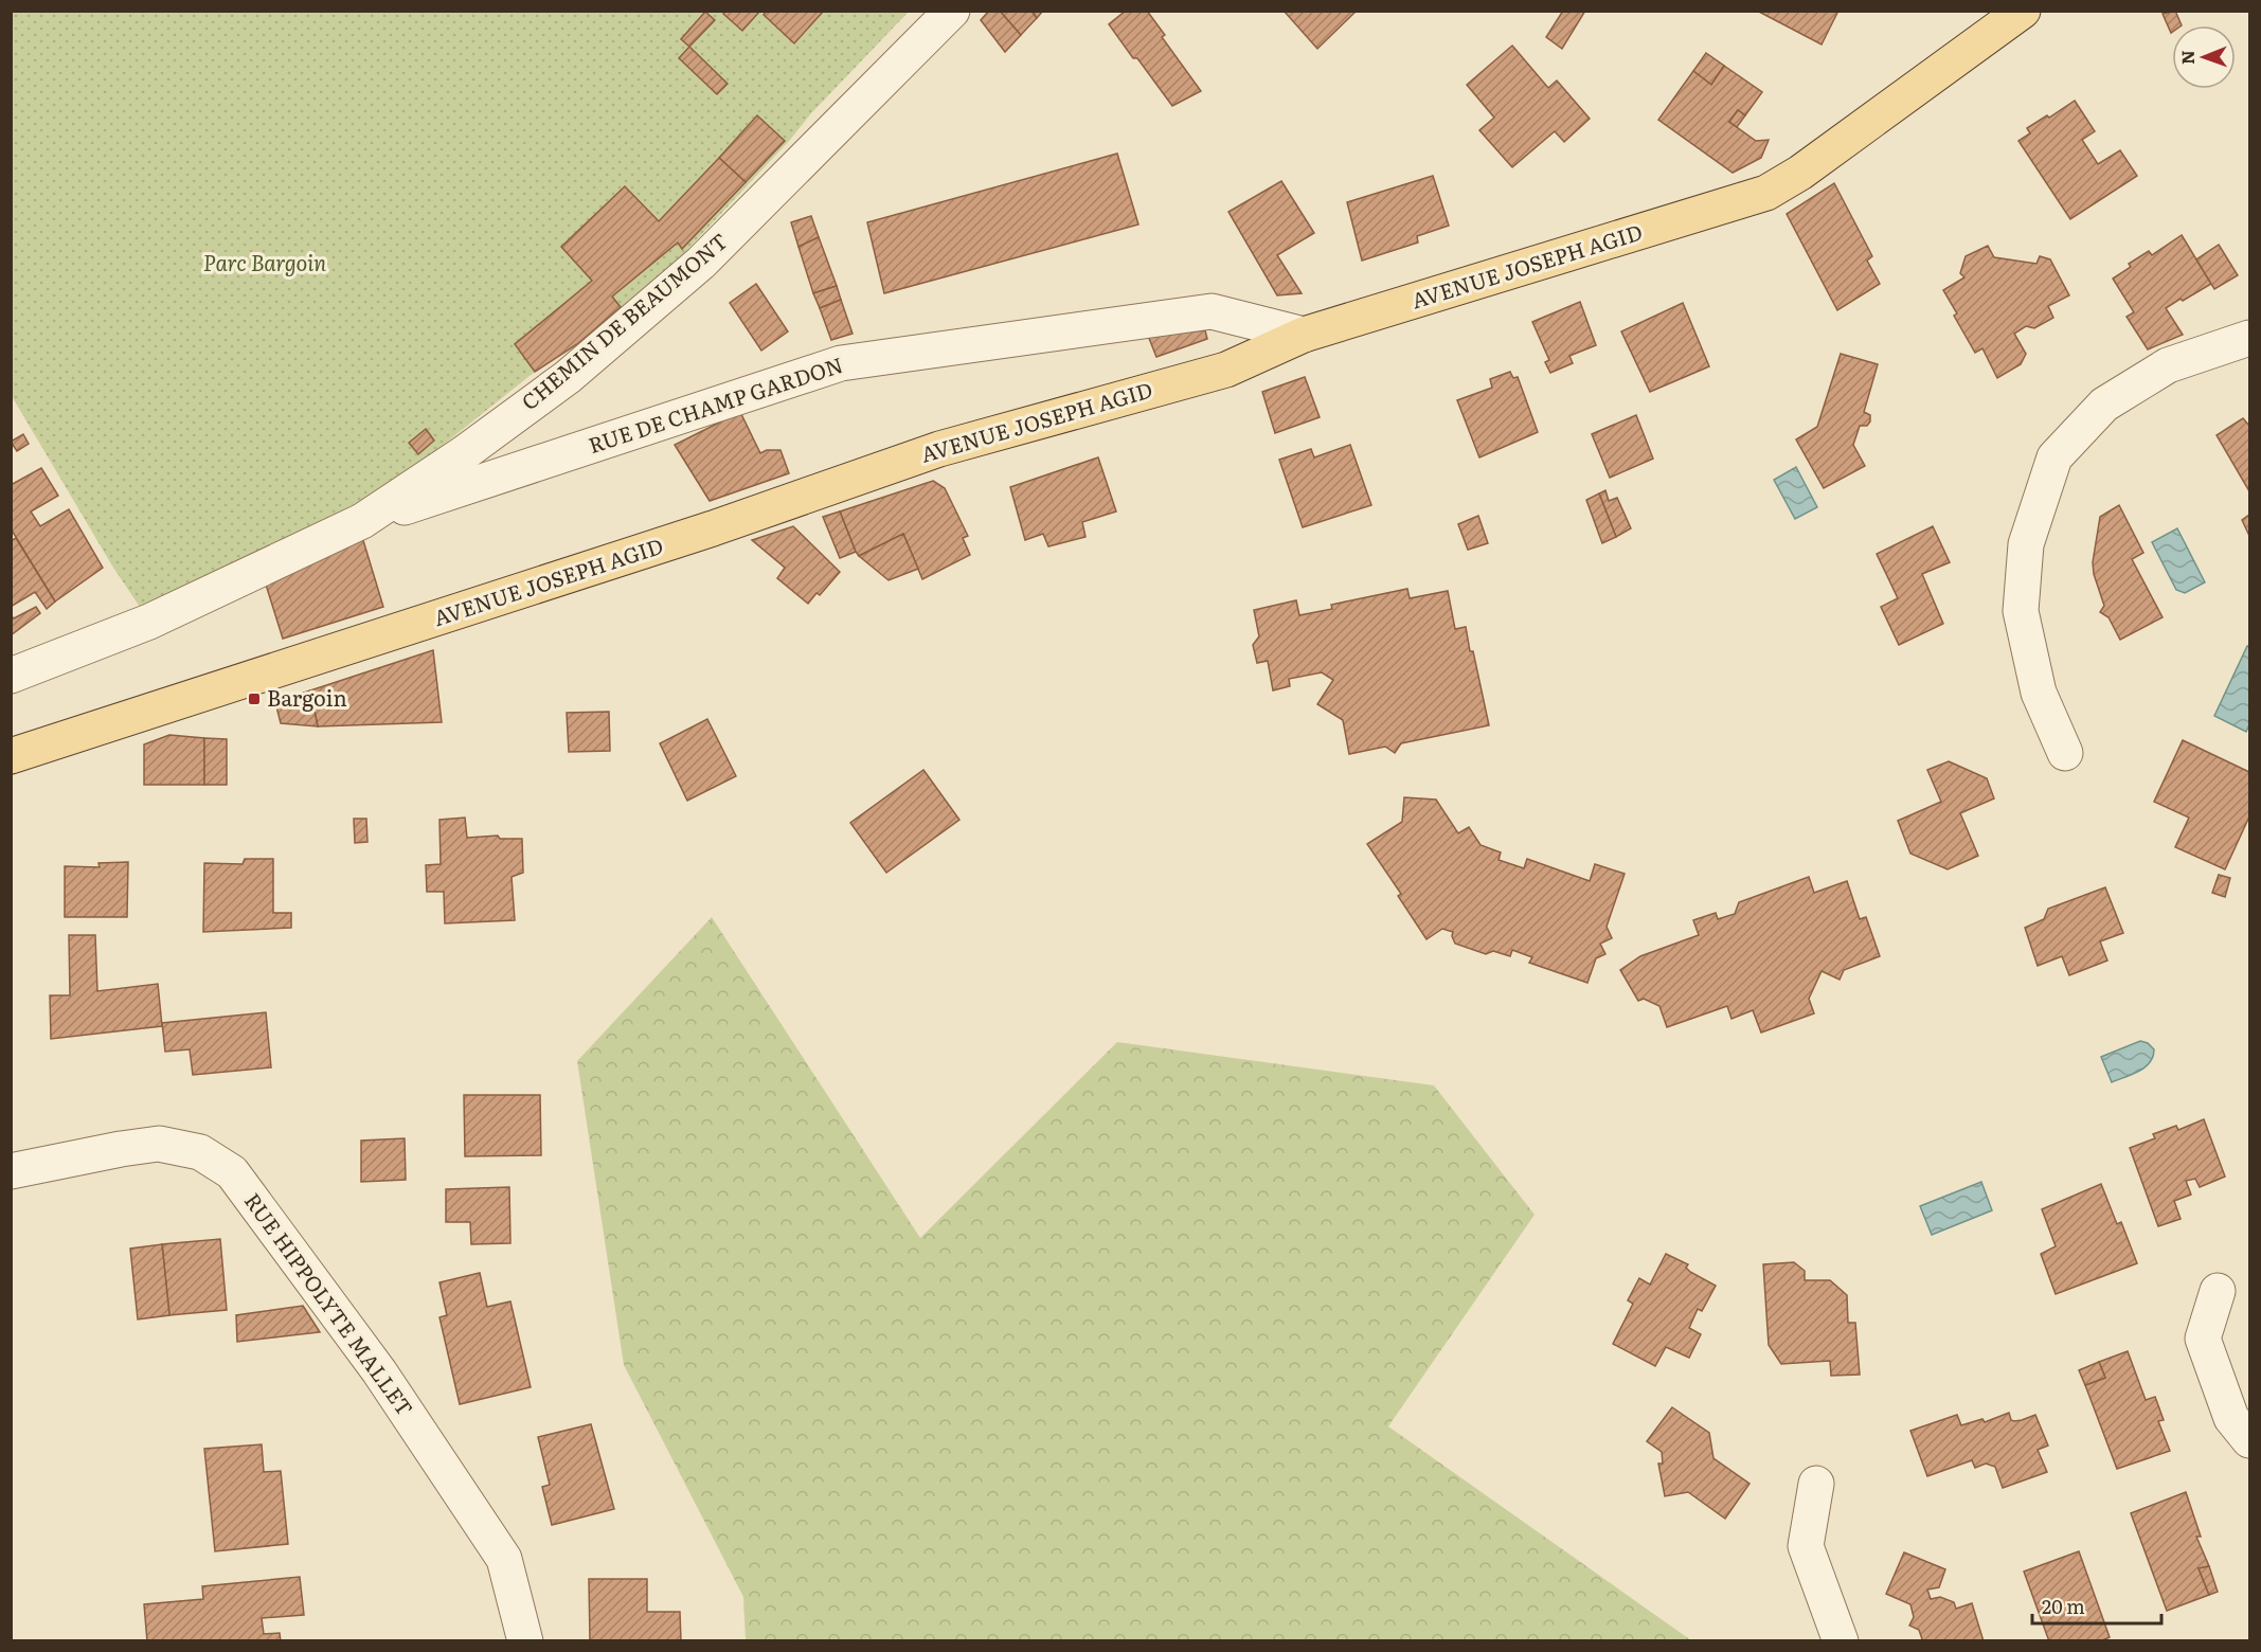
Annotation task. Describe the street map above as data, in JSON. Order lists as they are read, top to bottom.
{
  "streets": {
    "main road": ["AVENUE JOSEPH AGID"],
    "street": ["CHEMIN DE BEAUMONT", "RUE DE CHAMP GARDON", "RUE HIPPOLYTE MALLET"]
  },
  "crossings": [
    ["AVENUE JOSEPH AGID", "RUE DE CHAMP GARDON"],
    ["CHEMIN DE BEAUMONT", "RUE DE CHAMP GARDON"]
  ],
  "parks": ["Parc Bargoin"],
  "places": {
    "transit": ["Bargoin"]
  },
  "scale_bar": "20 m",
  "north": "left"
}
